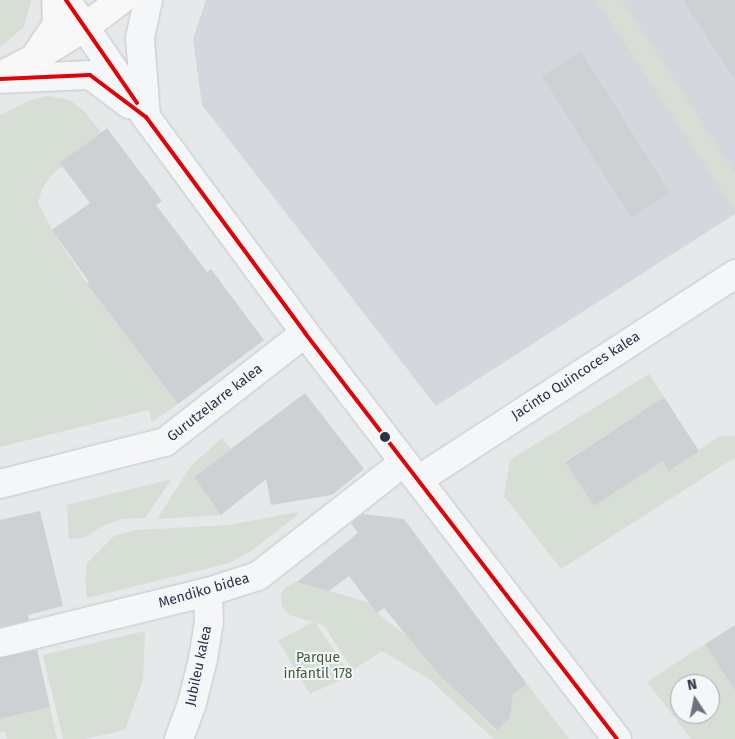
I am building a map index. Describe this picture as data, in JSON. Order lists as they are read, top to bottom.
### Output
{
  "streets": {
    "street": [
      "Jacinto Quincoces kalea",
      "Gurutzelarre kalea",
      "Mendiko bidea",
      "Jubileu kalea"
    ]
  },
  "crossings": [
    ["Jacinto Quincoces kalea", "Mendiko bidea"],
    ["Mendiko bidea", "Jubileu kalea"]
  ],
  "parks": ["Parque infantil 178"],
  "north": "top"
}
